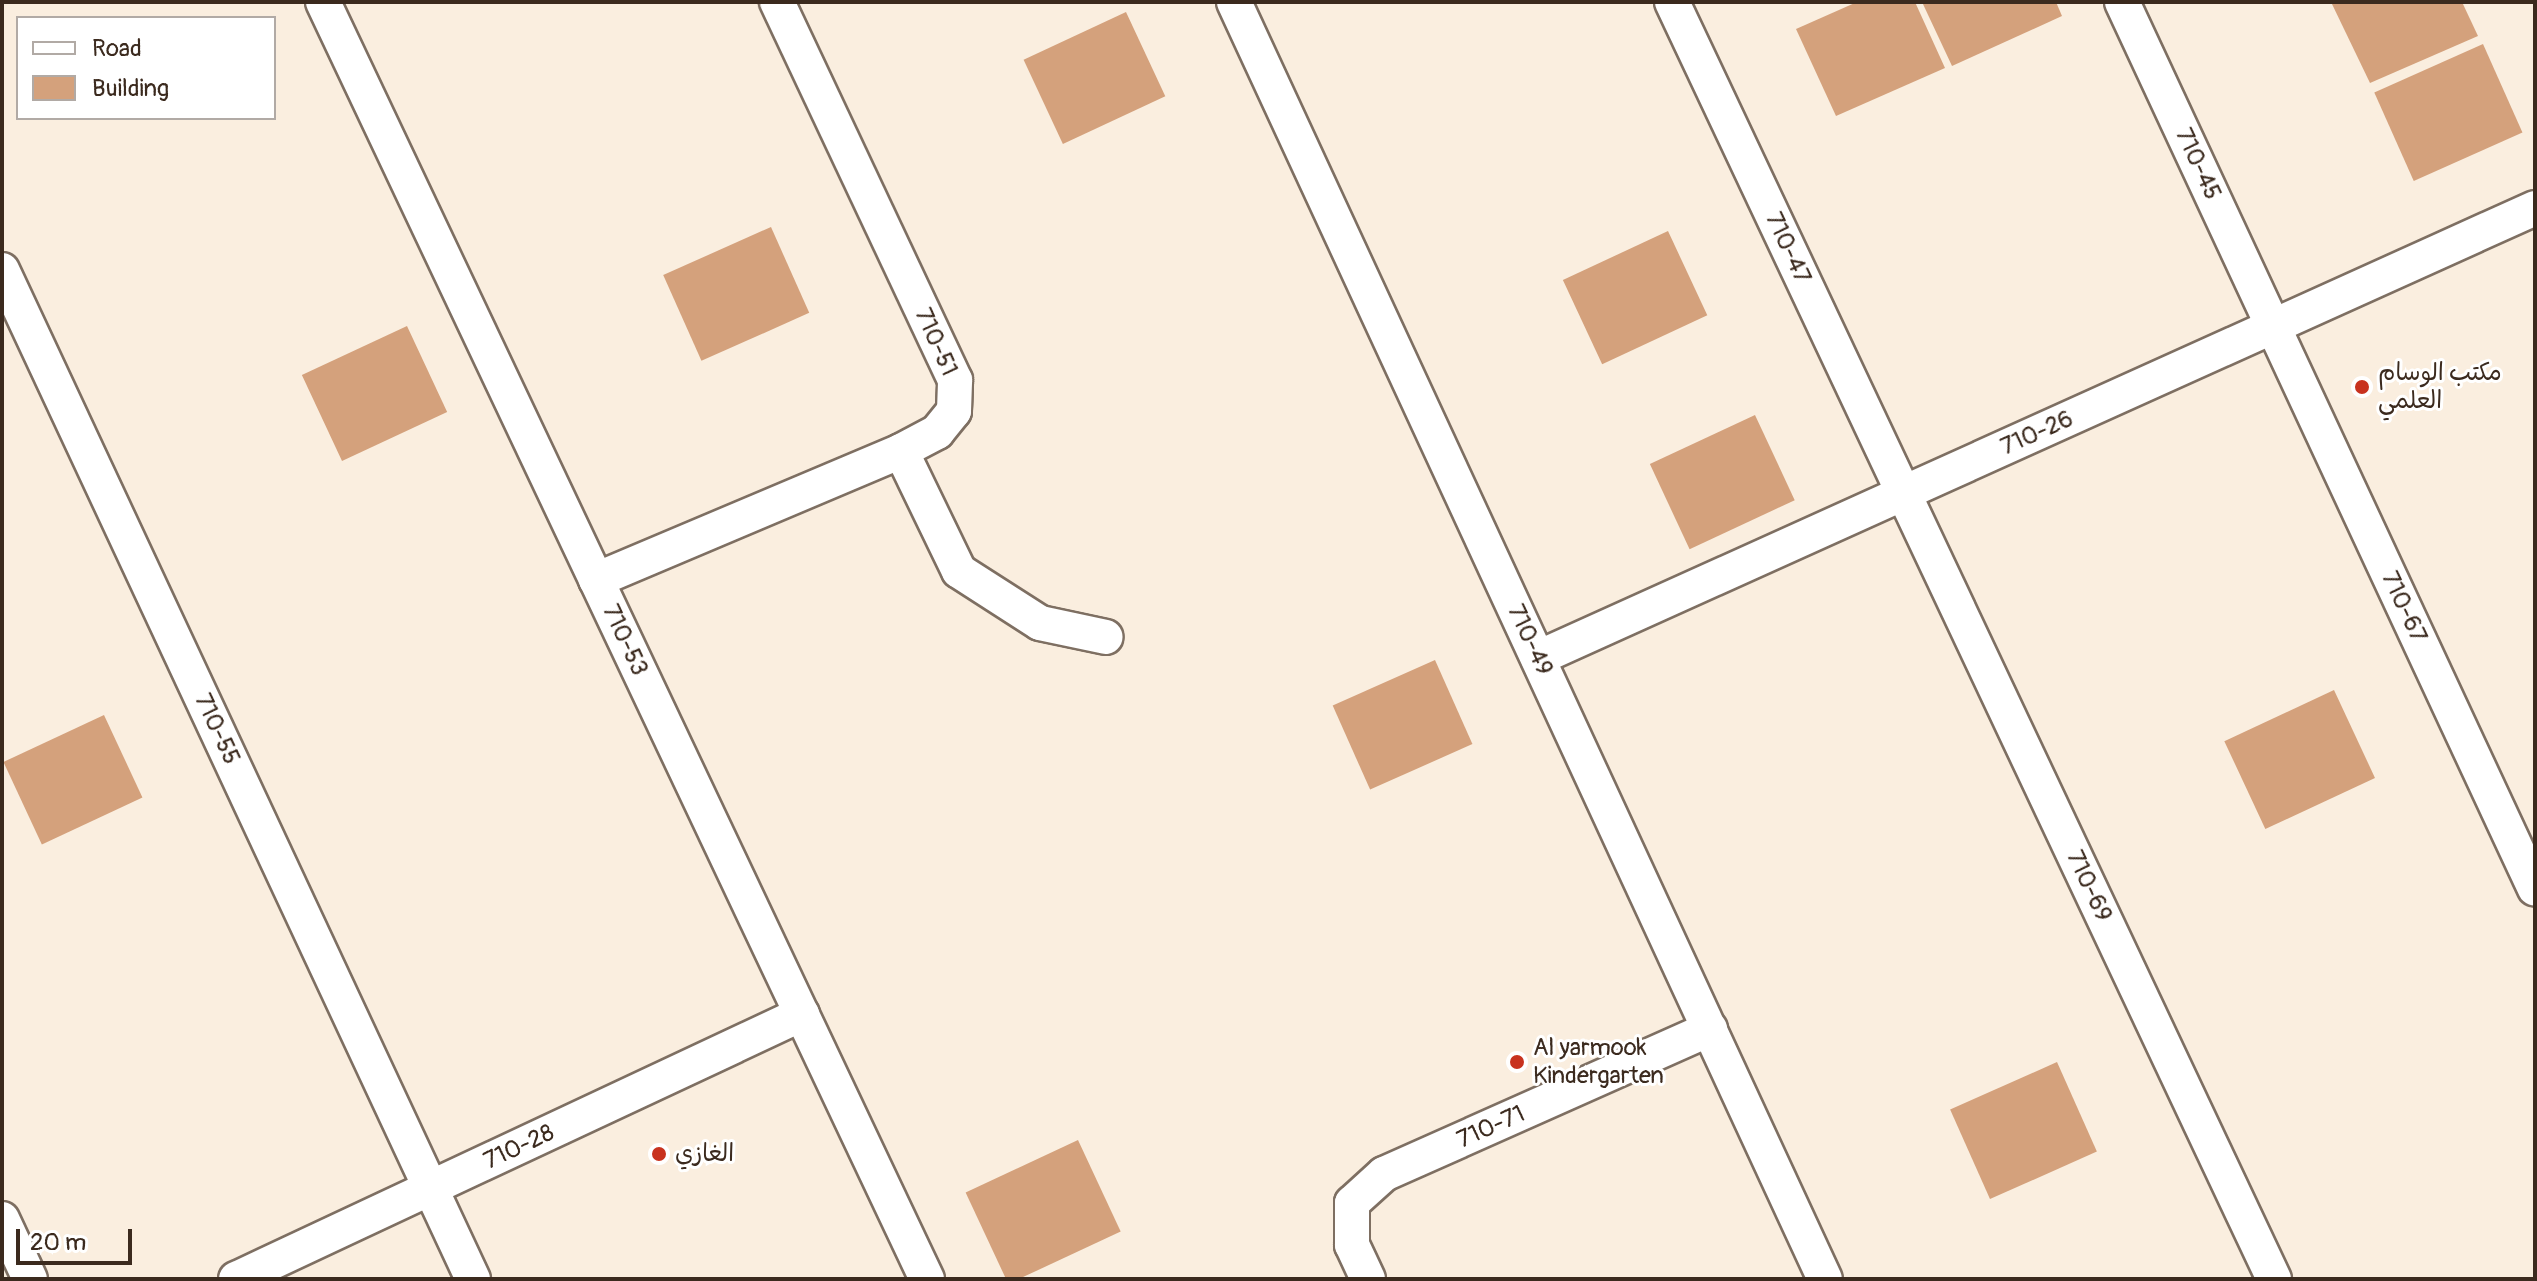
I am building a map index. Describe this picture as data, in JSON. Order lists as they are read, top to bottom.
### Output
{
  "streets": {
    "street": [
      "710-45",
      "710-47",
      "710-51",
      "710-26",
      "710-67",
      "710-53",
      "710-49",
      "710-55",
      "710-69",
      "710-71",
      "710-28"
    ]
  },
  "crossings": [
    ["710-45", "710-26"],
    ["710-45", "710-67"],
    ["710-47", "710-26"],
    ["710-47", "710-69"],
    ["710-51", "710-53"],
    ["710-26", "710-67"],
    ["710-26", "710-49"],
    ["710-26", "710-69"],
    ["710-53", "710-28"],
    ["710-49", "710-71"],
    ["710-55", "710-28"]
  ],
  "places": ["مكتب الوسام العلمي", "Al yarmook Kindergarten", "الغازي"],
  "legend": ["Road", "Building"],
  "scale_bar": "20 m"
}
